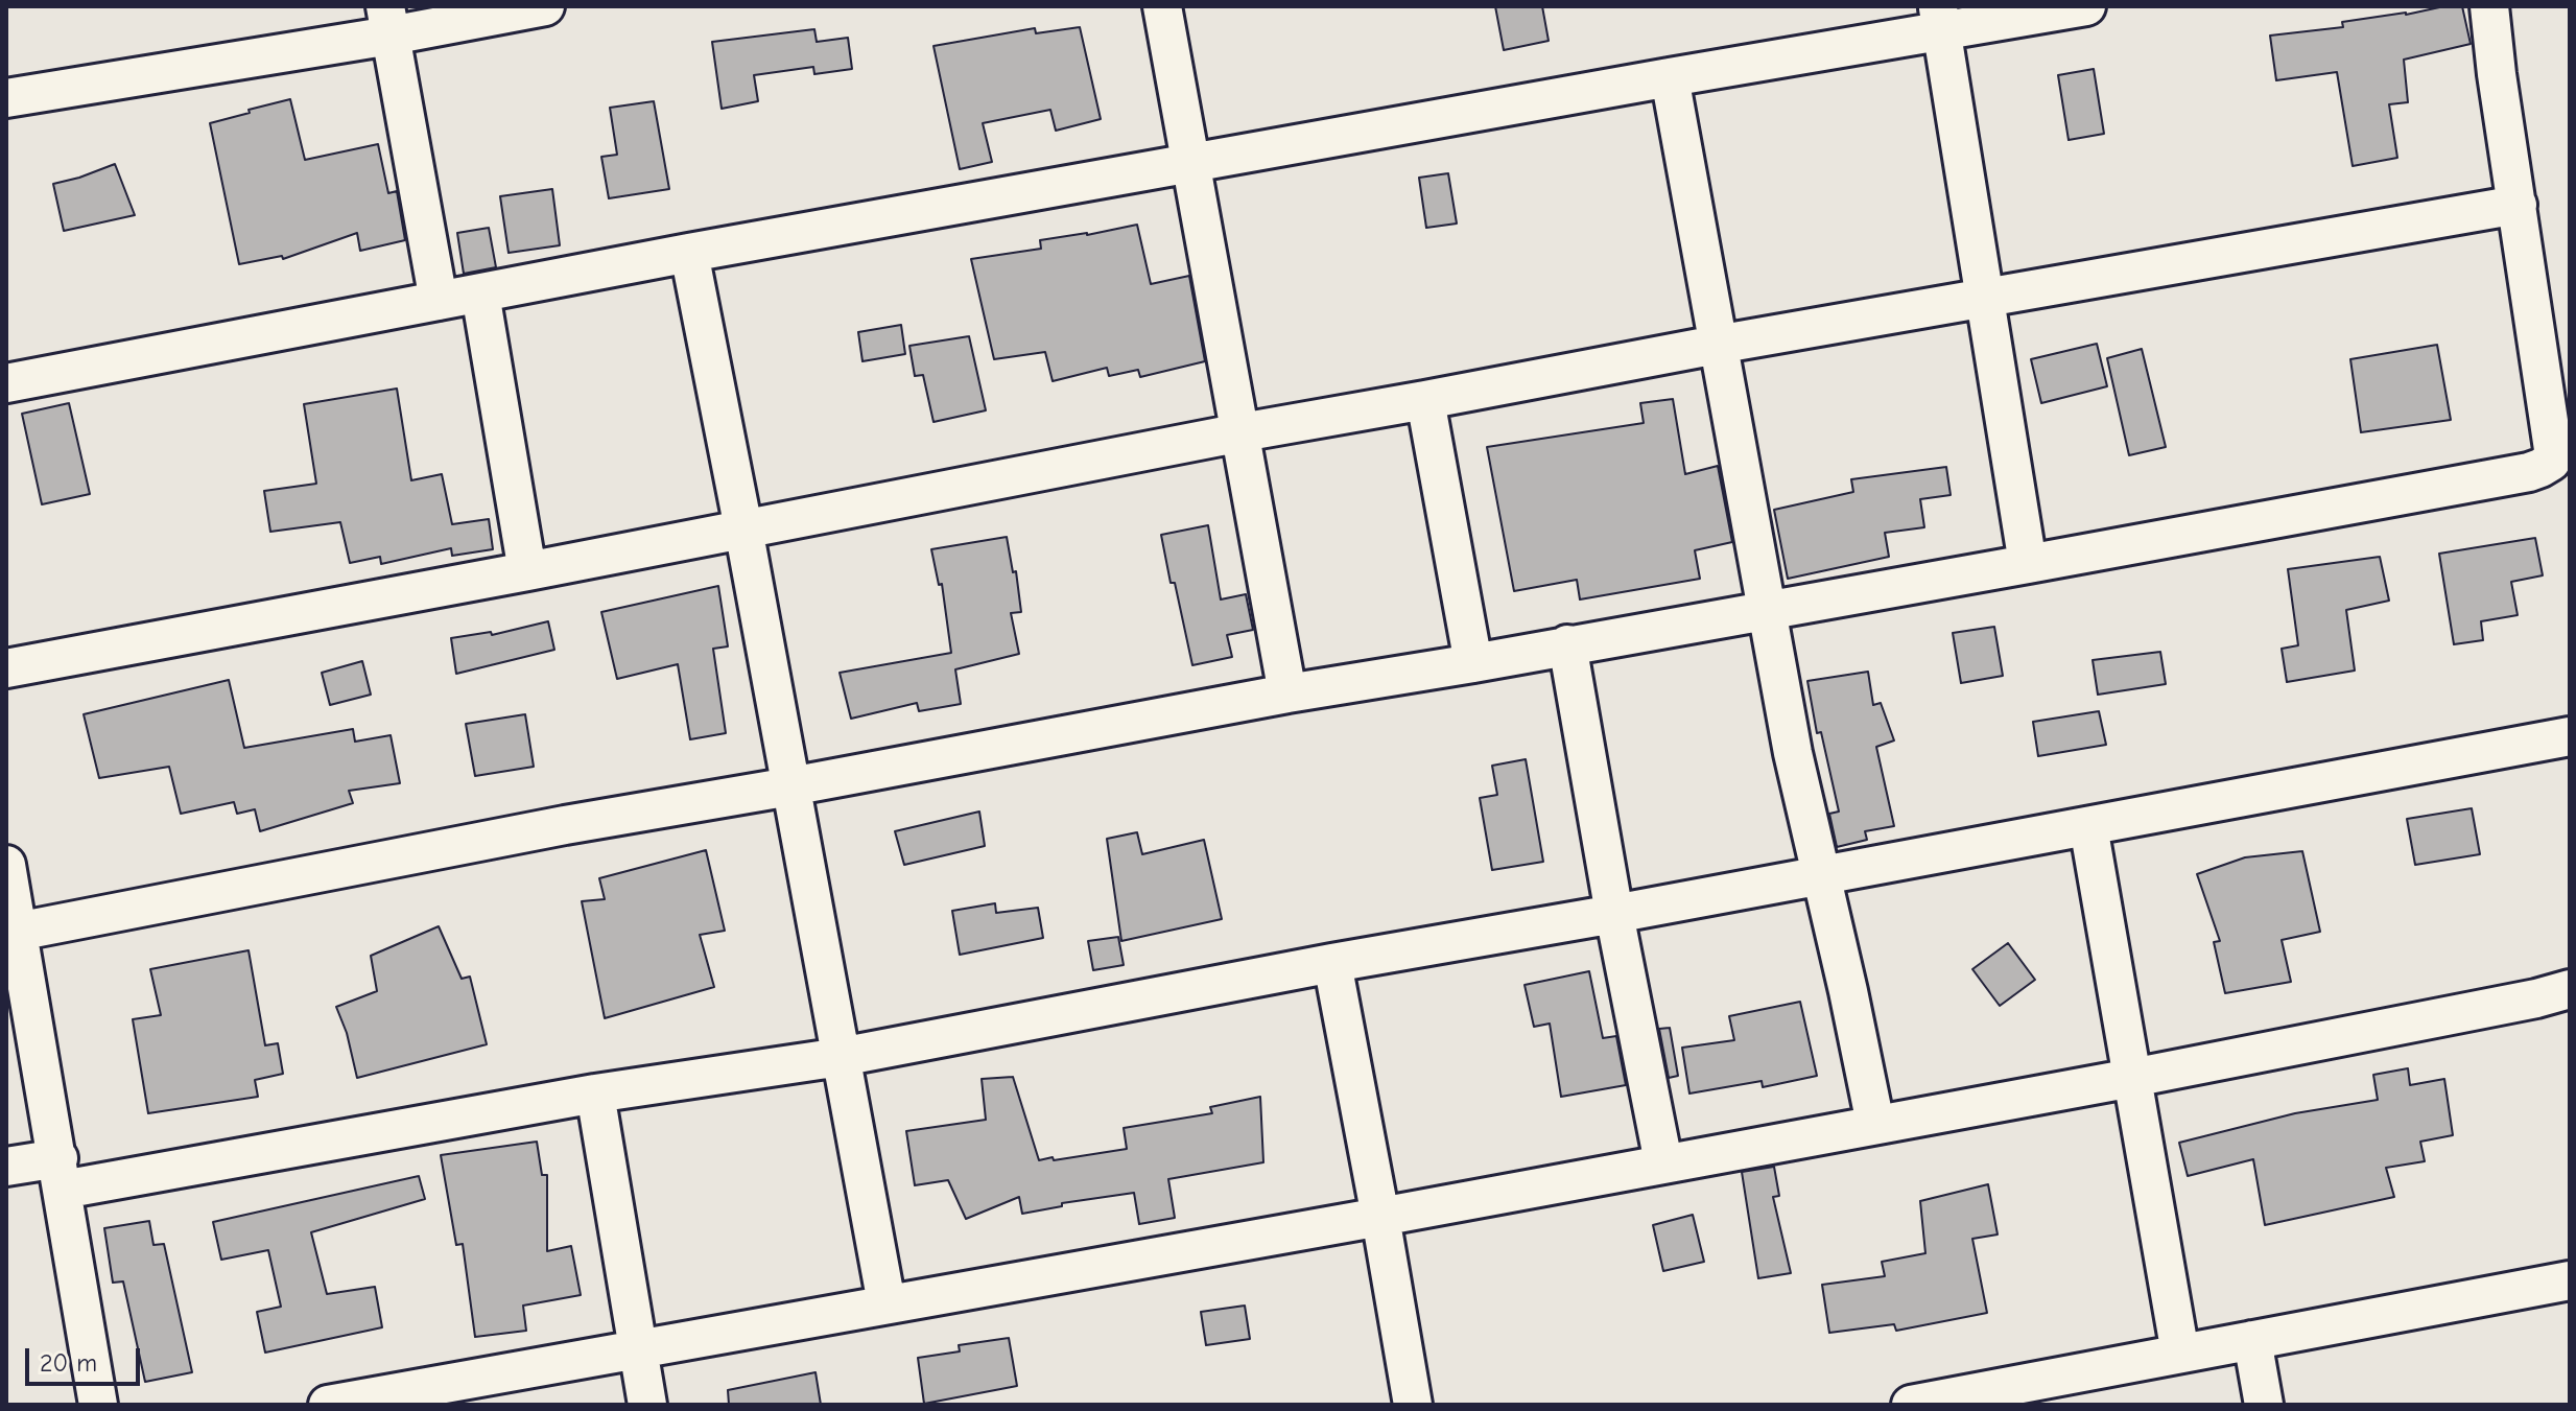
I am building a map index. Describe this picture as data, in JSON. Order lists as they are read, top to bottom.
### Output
{
  "scale_bar": "20 m"
}
